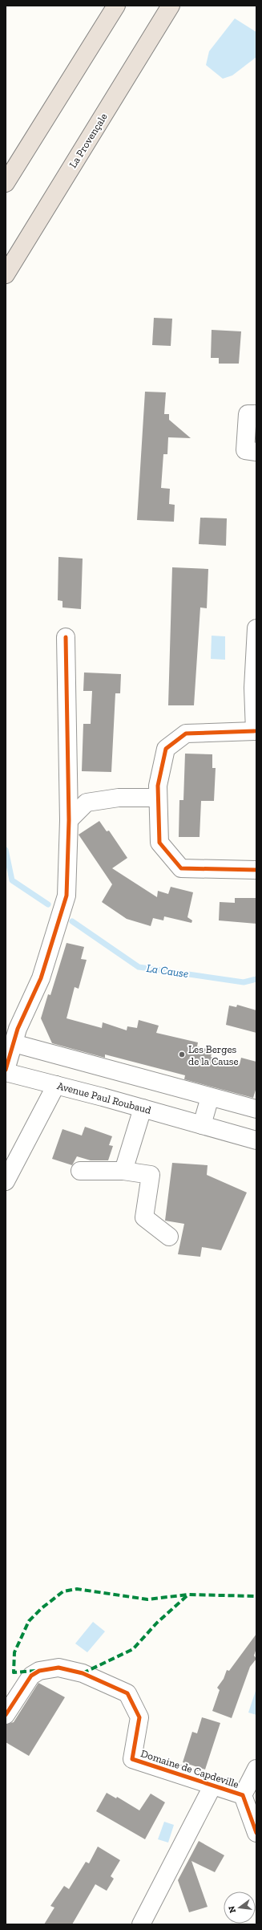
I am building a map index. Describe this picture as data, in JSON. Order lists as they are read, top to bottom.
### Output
{
  "streets": {
    "highway": ["La Provençale"],
    "street": ["Avenue Paul Roubaud", "Domaine de Capdeville"]
  },
  "water": ["La Cause"],
  "places": ["Les Berges de la Cause"],
  "north": "left"
}
